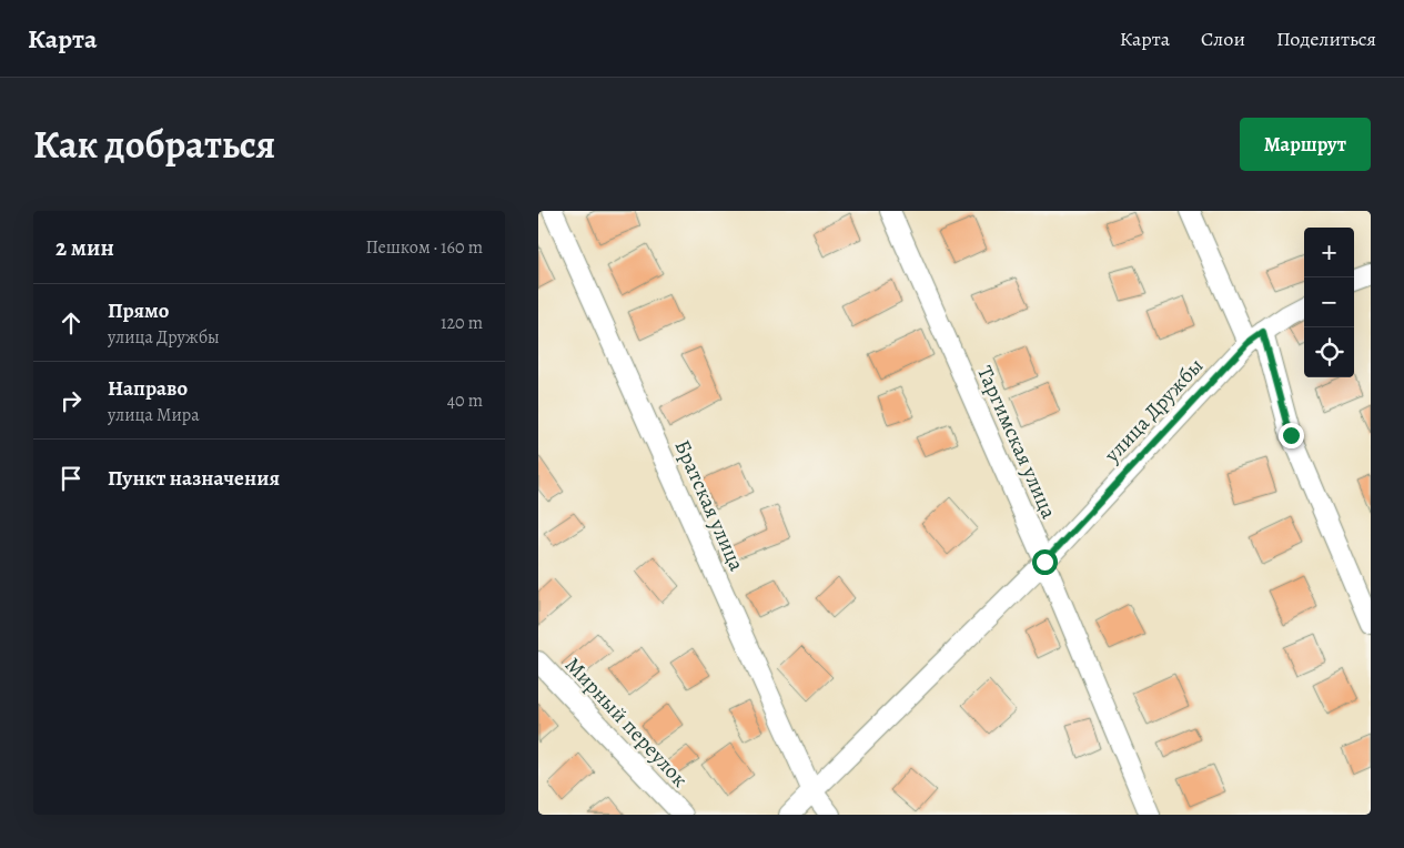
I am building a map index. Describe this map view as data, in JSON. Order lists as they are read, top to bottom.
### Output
{
  "streets": {
    "street": [
      "улица Дружбы",
      "Таргимская улица",
      "Братская улица",
      "Мирный переулок"
    ]
  },
  "crossings": [
    ["улица Дружбы", "Таргимская улица"],
    ["улица Дружбы", "Братская улица"]
  ],
  "page": {
    "header": "Карта",
    "nav": ["Карта", "Слои", "Поделиться"],
    "title": "Как добраться",
    "buttons": "Маршрут",
    "heading": ["2 мин", "Пешком · 160 m"],
    "map_buttons": ["+", "−"],
    "list": [
      ["Прямо", "улица Дружбы", "120 m"],
      ["Направо", "улица Мира", "40 m"],
      "Пункт назначения"
    ]
  }
}
